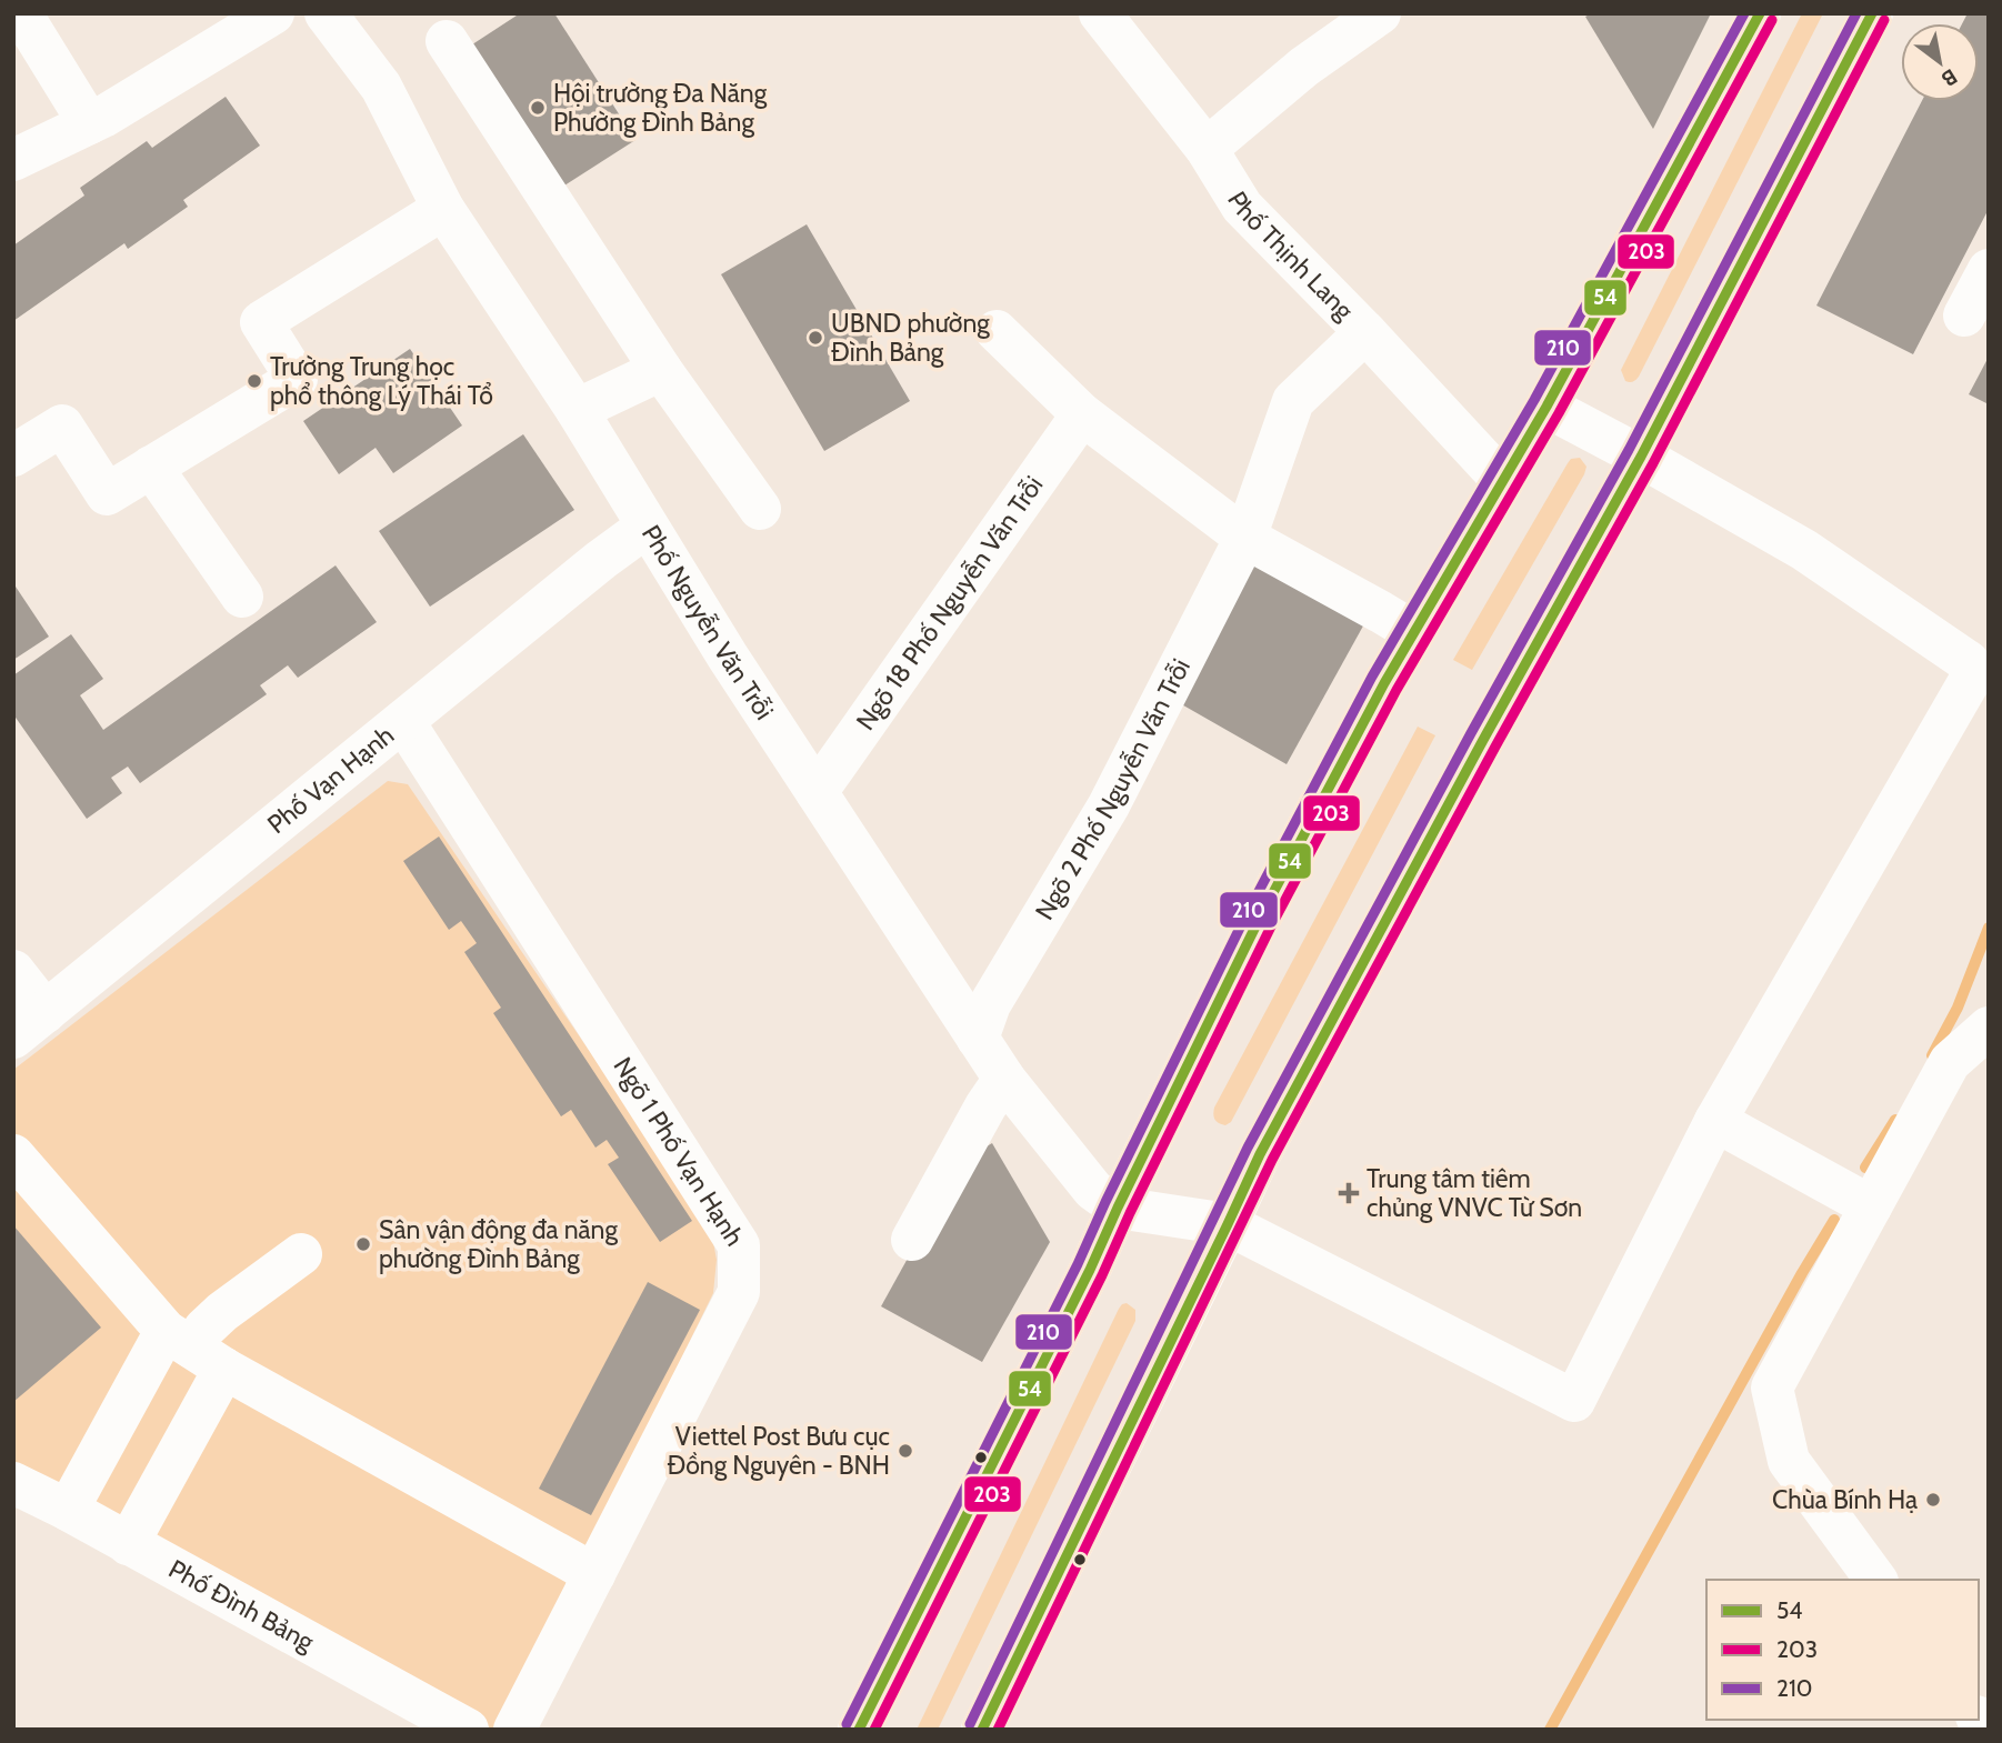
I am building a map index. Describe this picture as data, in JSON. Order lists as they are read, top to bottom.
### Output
{
  "streets": {
    "street": [
      "Phố Thịnh Lang",
      "Ngõ 18 Phố Nguyễn Văn Trỗi",
      "Phố Nguyễn Văn Trỗi",
      "Phố Vạn Hạnh",
      "Ngõ 2 Phố Nguyễn Văn Trỗi",
      "Ngõ 1 Phố Vạn Hạnh",
      "Phố Đình Bảng"
    ]
  },
  "crossings": [
    ["Phố Thịnh Lang", "Ngõ 2 Phố Nguyễn Văn Trỗi"],
    ["Ngõ 18 Phố Nguyễn Văn Trỗi", "Phố Nguyễn Văn Trỗi"],
    ["Phố Nguyễn Văn Trỗi", "Phố Vạn Hạnh"],
    ["Phố Nguyễn Văn Trỗi", "Ngõ 2 Phố Nguyễn Văn Trỗi"],
    ["Phố Vạn Hạnh", "Ngõ 1 Phố Vạn Hạnh"]
  ],
  "places": {
    "other": [
      "Hội trường Đa Năng Phường Đình Bảng",
      "UBND phường Đình Bảng",
      "Trường Trung học phổ thông Lý Thái Tổ",
      "Sân vận động đa năng phường Đình Bảng",
      "Viettel Post Bưu cục Đồng Nguyên - BNH",
      "Chùa Bính Hạ"
    ],
    "health": ["Trung tâm tiêm chủng VNVC Từ Sơn"]
  },
  "lines": ["transit line 54", "transit line 210", "transit line 203"],
  "legend": ["54", "203", "210"],
  "north": "bottom right"
}
